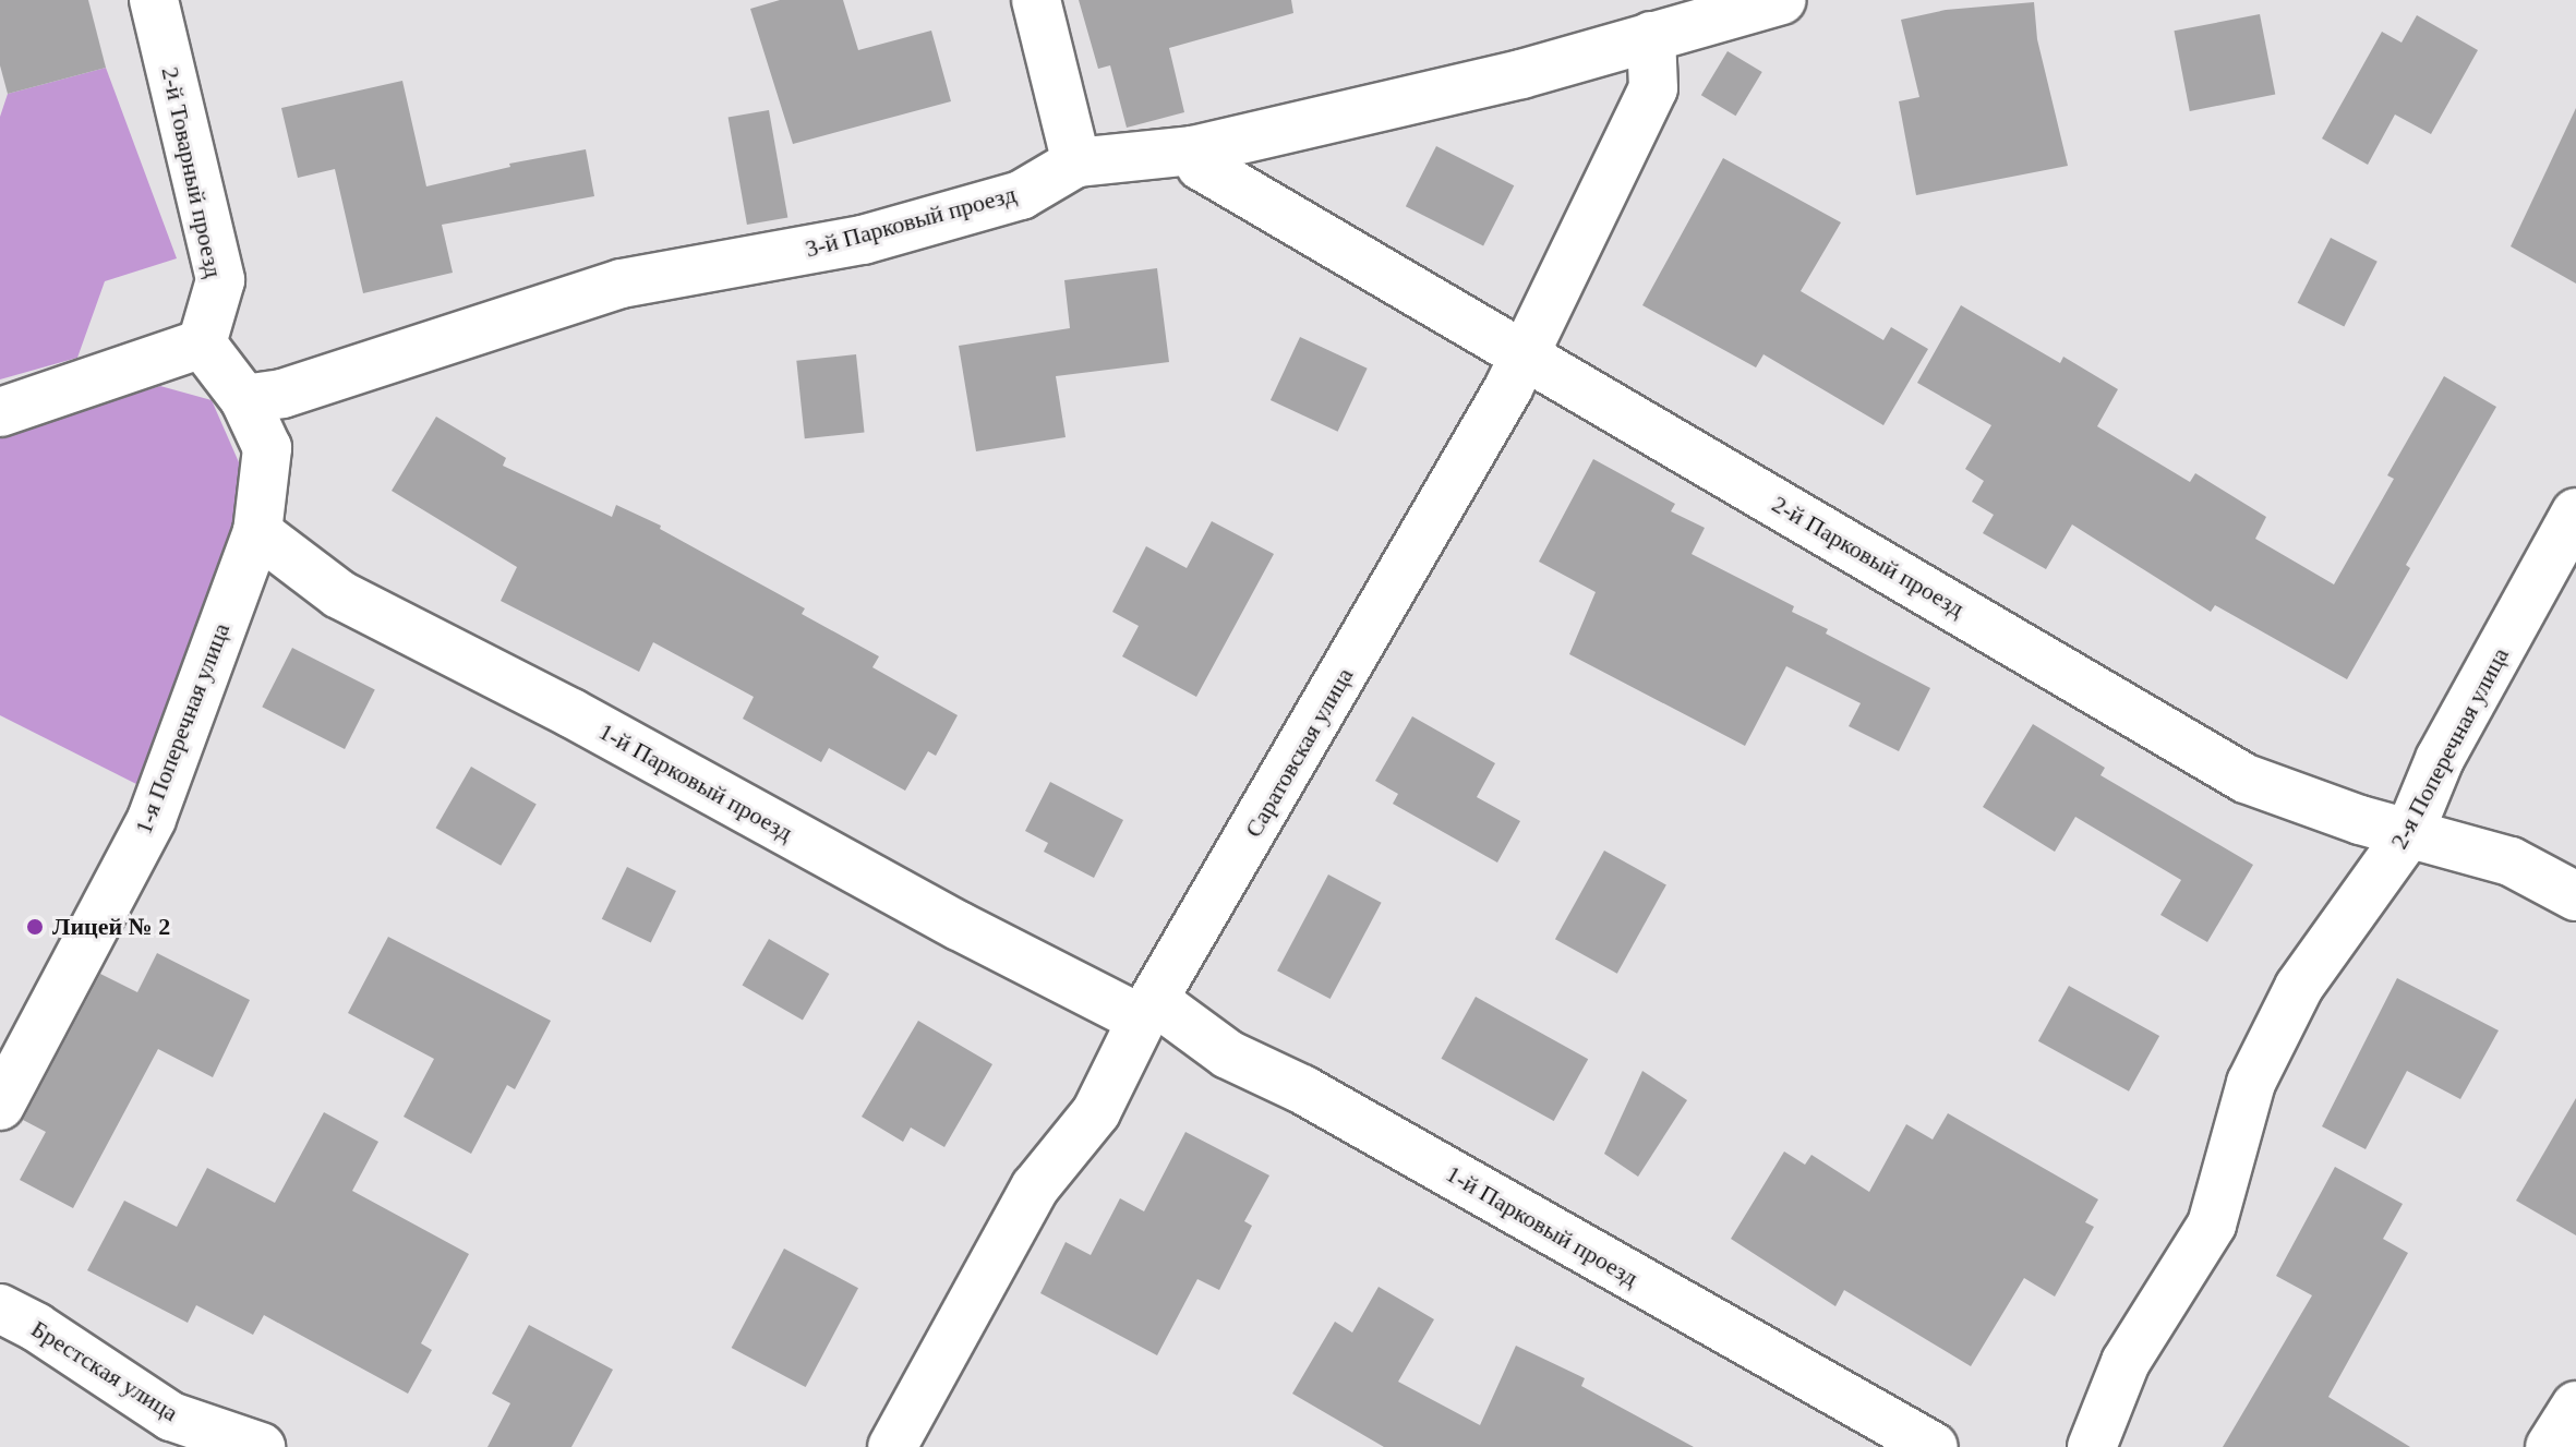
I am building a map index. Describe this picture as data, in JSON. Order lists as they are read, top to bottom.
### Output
{
  "streets": {
    "street": [
      "2-й Товарный проезд",
      "3-й Парковый проезд",
      "2-й Парковый проезд",
      "1-я Поперечная улица",
      "2-я Поперечная улица",
      "Саратовская улица",
      "1-й Парковый проезд",
      "Брестская улица"
    ]
  },
  "crossings": [
    ["2-й Товарный проезд", "1-я Поперечная улица"],
    ["3-й Парковый проезд", "2-й Парковый проезд"],
    ["3-й Парковый проезд", "1-я Поперечная улица"],
    ["3-й Парковый проезд", "Саратовская улица"],
    ["2-й Парковый проезд", "2-я Поперечная улица"],
    ["2-й Парковый проезд", "Саратовская улица"],
    ["1-я Поперечная улица", "1-й Парковый проезд"],
    ["Саратовская улица", "1-й Парковый проезд"]
  ],
  "places": ["Лицей № 2"]
}
